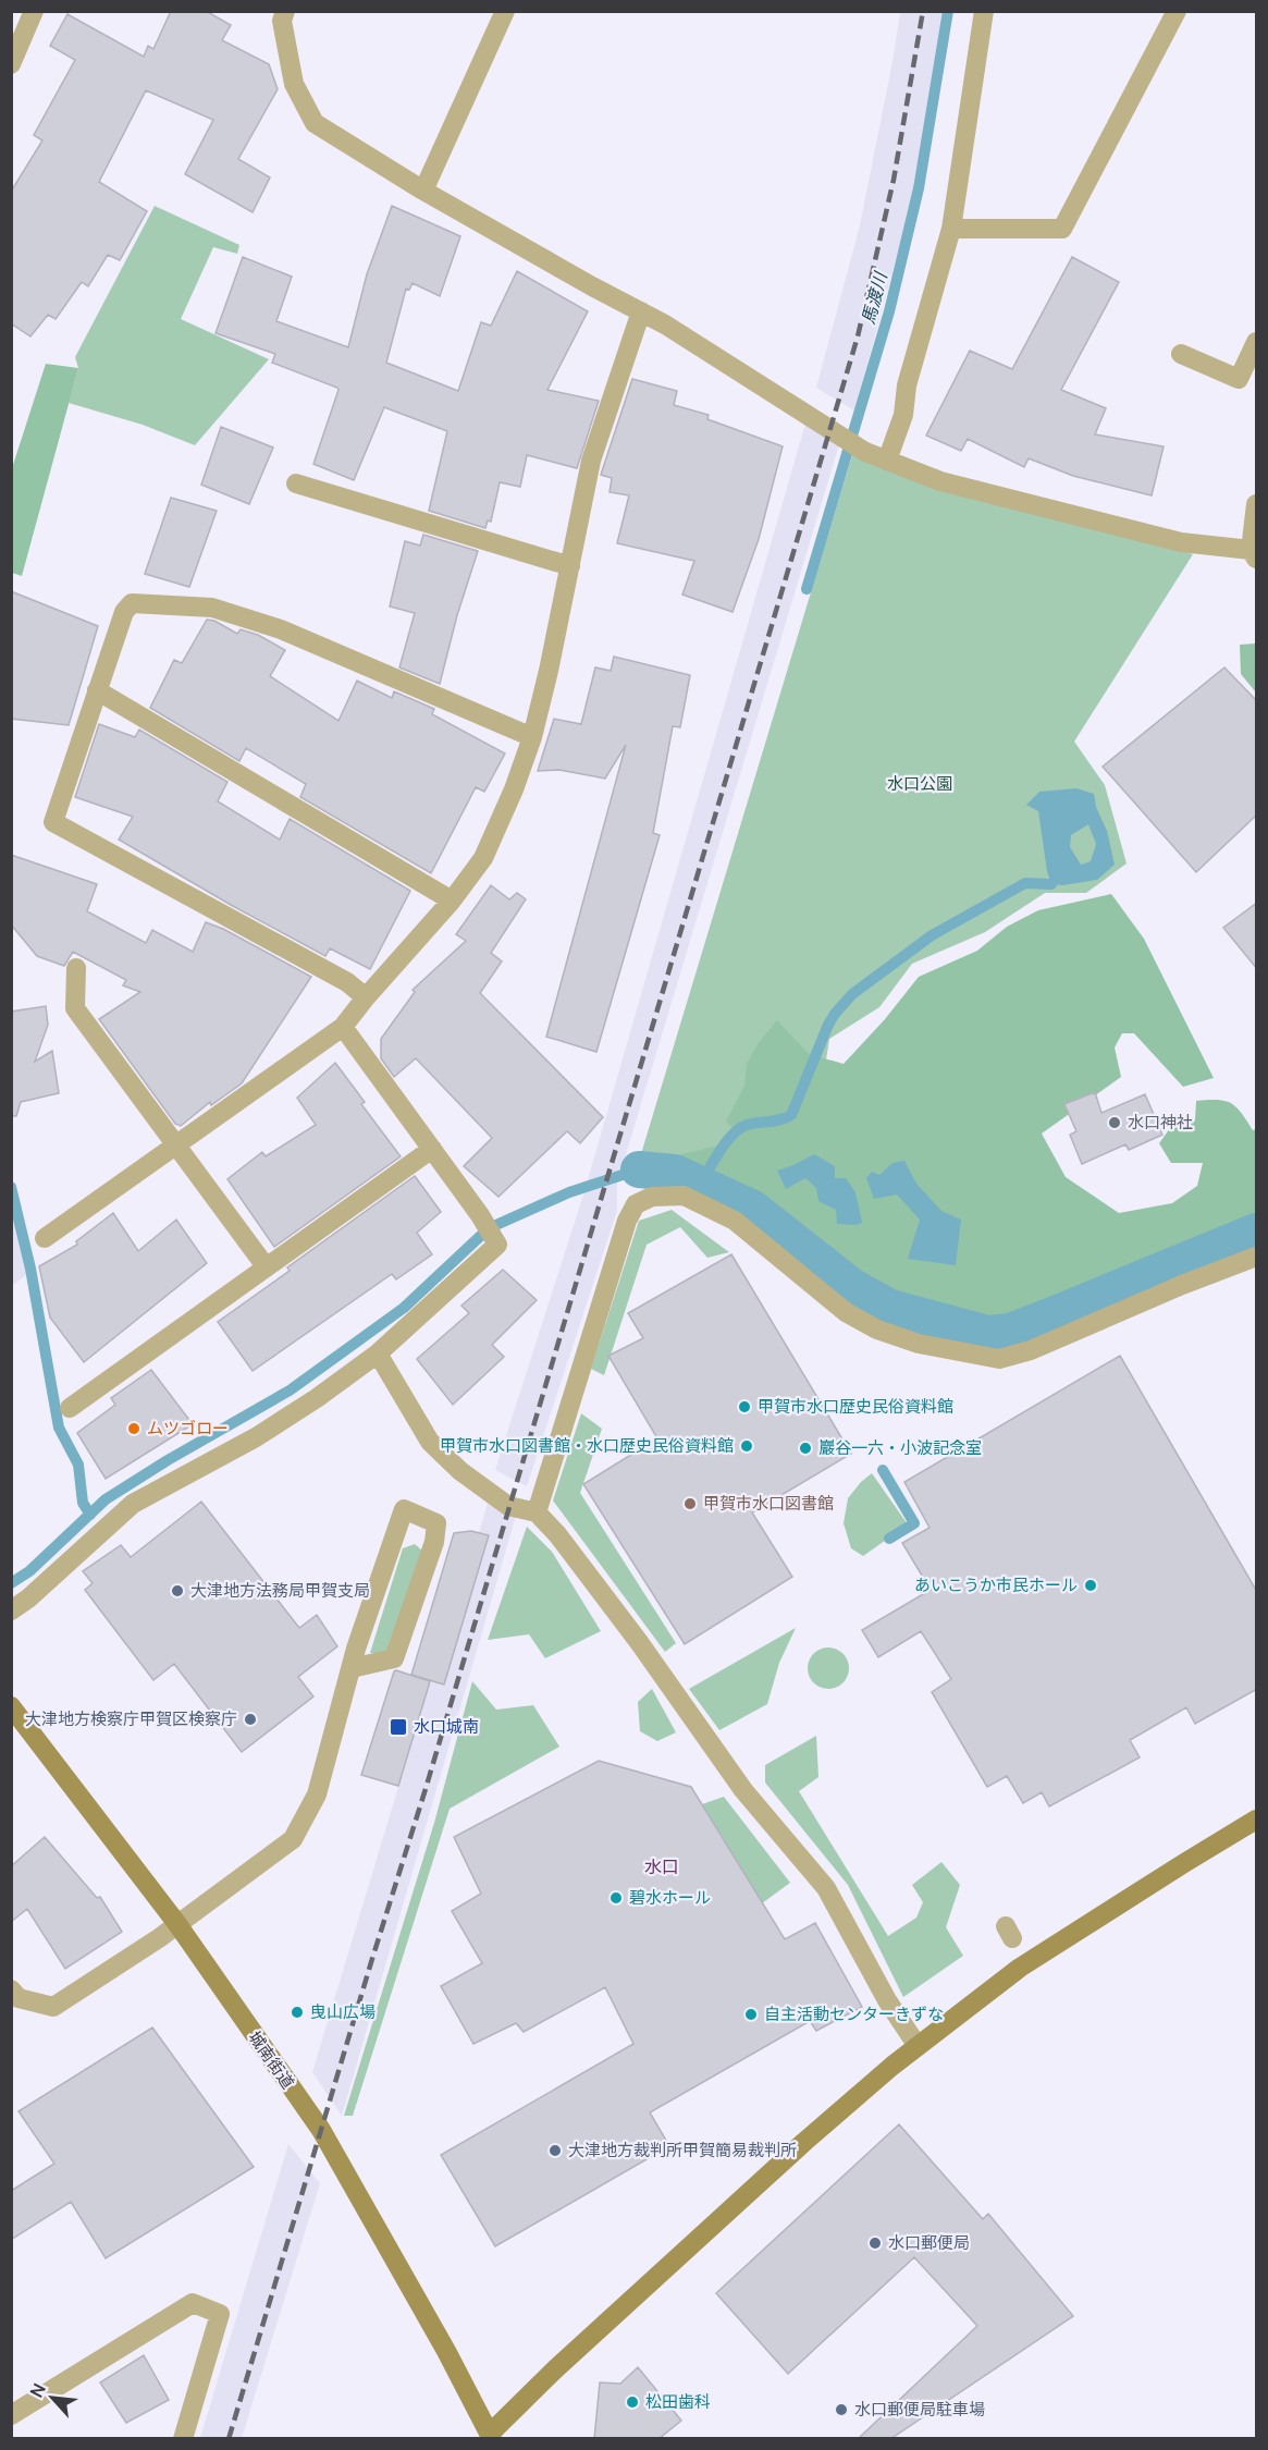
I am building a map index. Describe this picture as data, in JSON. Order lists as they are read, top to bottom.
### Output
{
  "streets": {
    "street": ["城南街道"]
  },
  "districts": ["水口"],
  "water": ["馬渡川"],
  "parks": ["水口公園"],
  "places": {
    "other": [
      "水口神社",
      "甲賀市水口歴史民俗資料館",
      "ムツゴロー",
      "甲賀市水口図書館・水口歴史民俗資料館",
      "巖谷一六・小波記念室",
      "甲賀市水口図書館",
      "あいこうか市民ホール",
      "大津地方法務局甲賀支局",
      "大津地方検察庁甲賀区検察庁",
      "碧水ホール",
      "曳山広場",
      "自主活動センターきずな",
      "大津地方裁判所甲賀簡易裁判所",
      "水口郵便局",
      "松田歯科",
      "水口郵便局駐車場"
    ],
    "transit": ["水口城南"]
  },
  "north": "top left"
}
